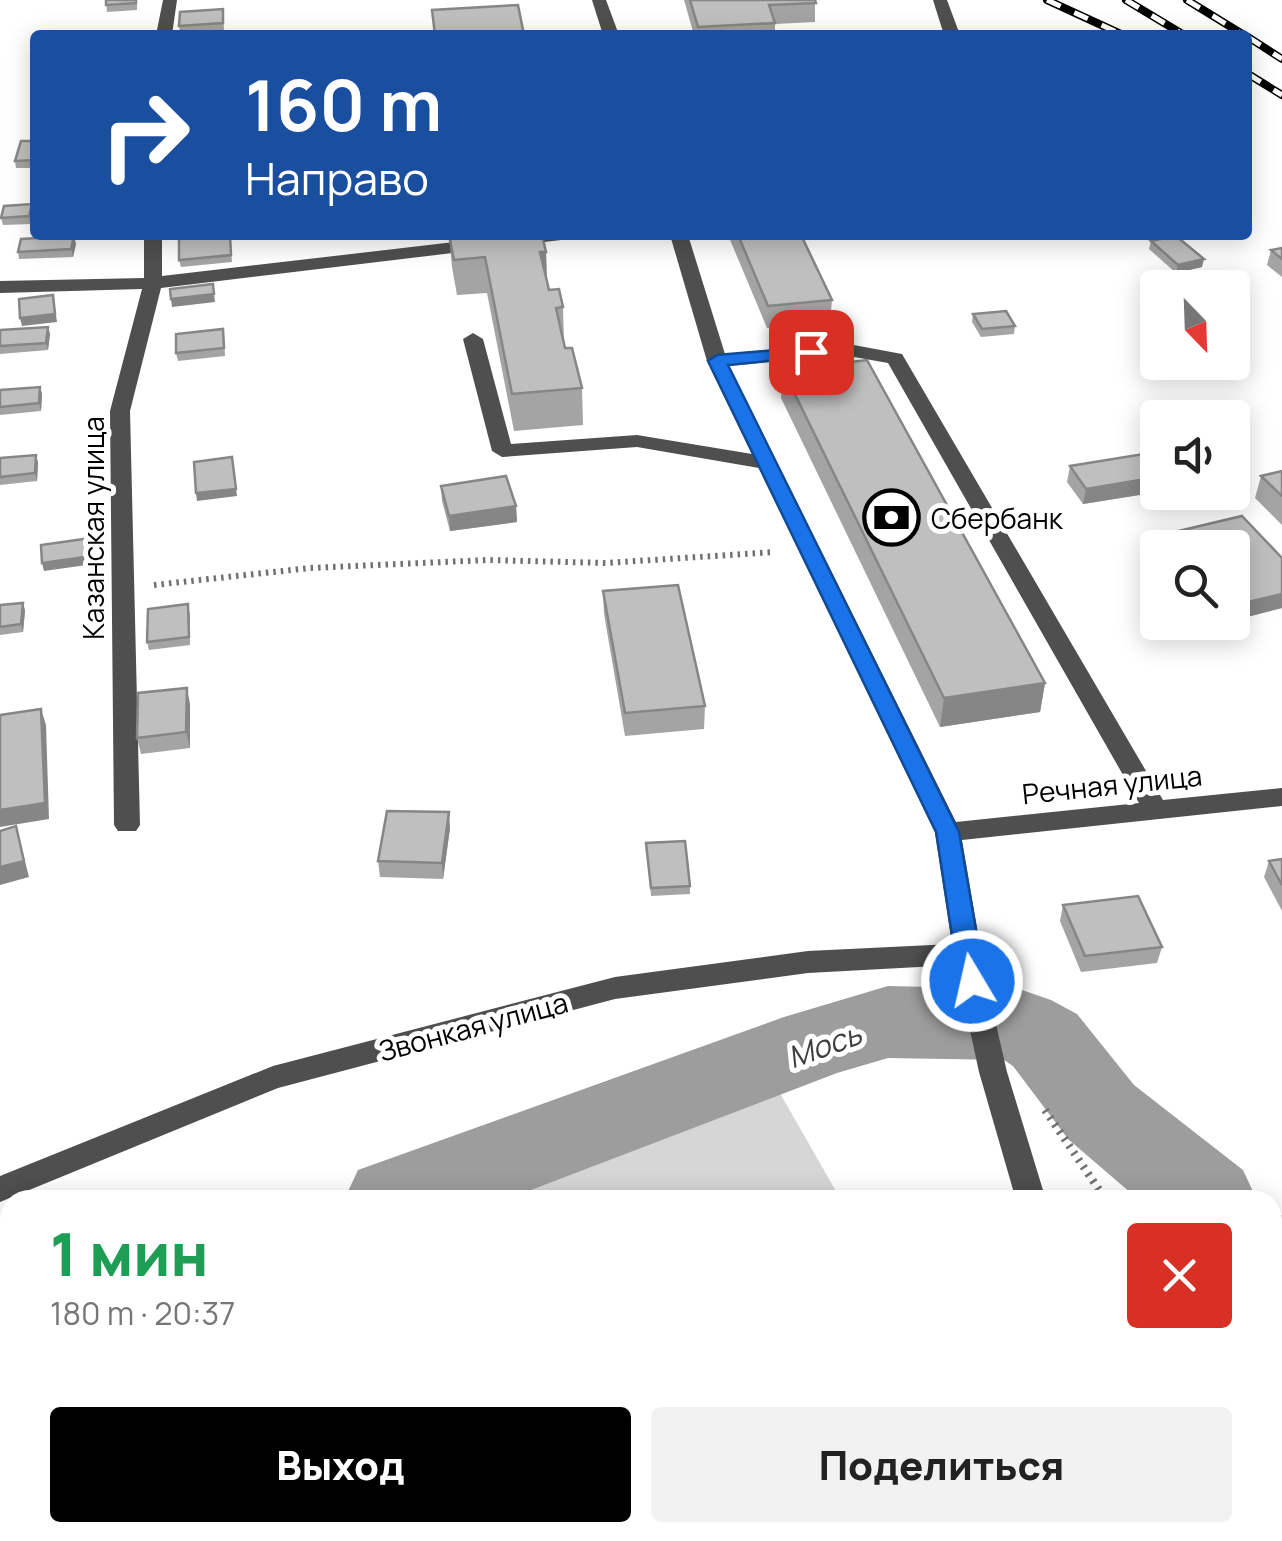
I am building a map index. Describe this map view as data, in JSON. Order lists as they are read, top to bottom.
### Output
{
  "streets": {
    "street": ["Казанская улица", "Речная улица", "Звонкая улица"]
  },
  "water": ["Мось"],
  "places": {
    "bank": ["Сбербанк"]
  },
  "north": "bottom right",
  "page": {
    "turn": ["160 m", "Направо"],
    "heading": ["1 мин", "180 m · 20:37"],
    "buttons": ["Выход", "Поделиться"]
  }
}
